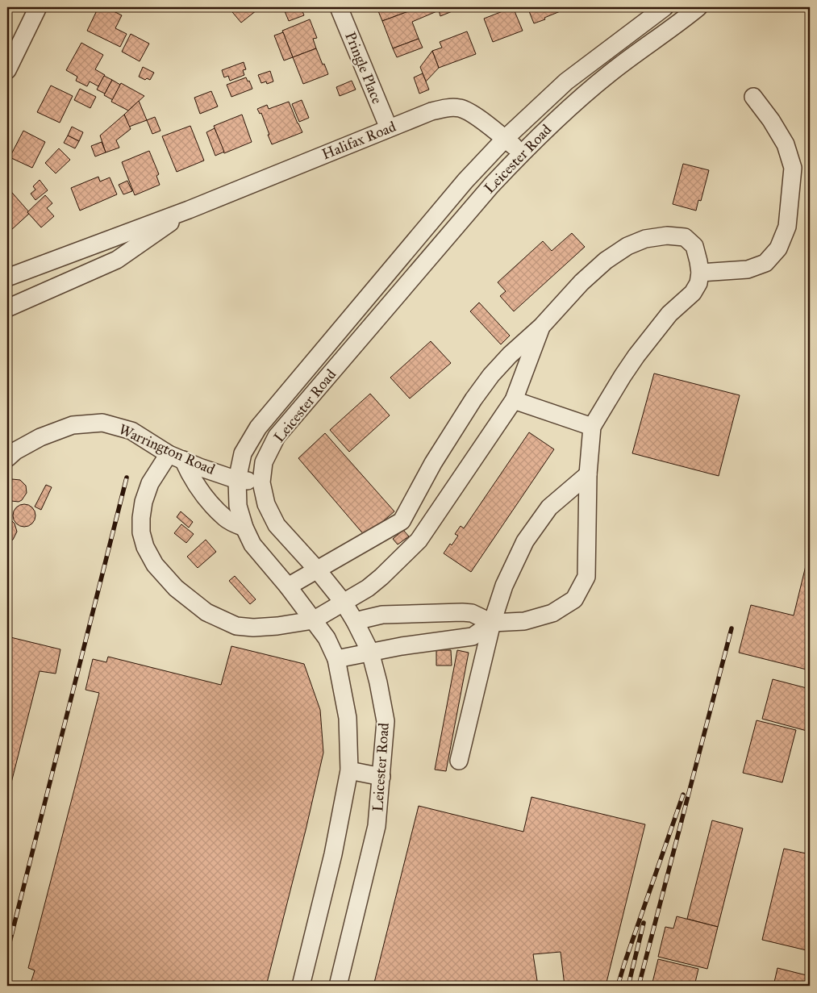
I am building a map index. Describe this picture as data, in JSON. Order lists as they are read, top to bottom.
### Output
{
  "streets": {
    "street": [
      "Pringle Place",
      "Halifax Road",
      "Leicester Road",
      "Warrington Road"
    ]
  },
  "crossings": [
    ["Pringle Place", "Halifax Road"],
    ["Halifax Road", "Leicester Road"],
    ["Leicester Road", "Warrington Road"]
  ]
}
